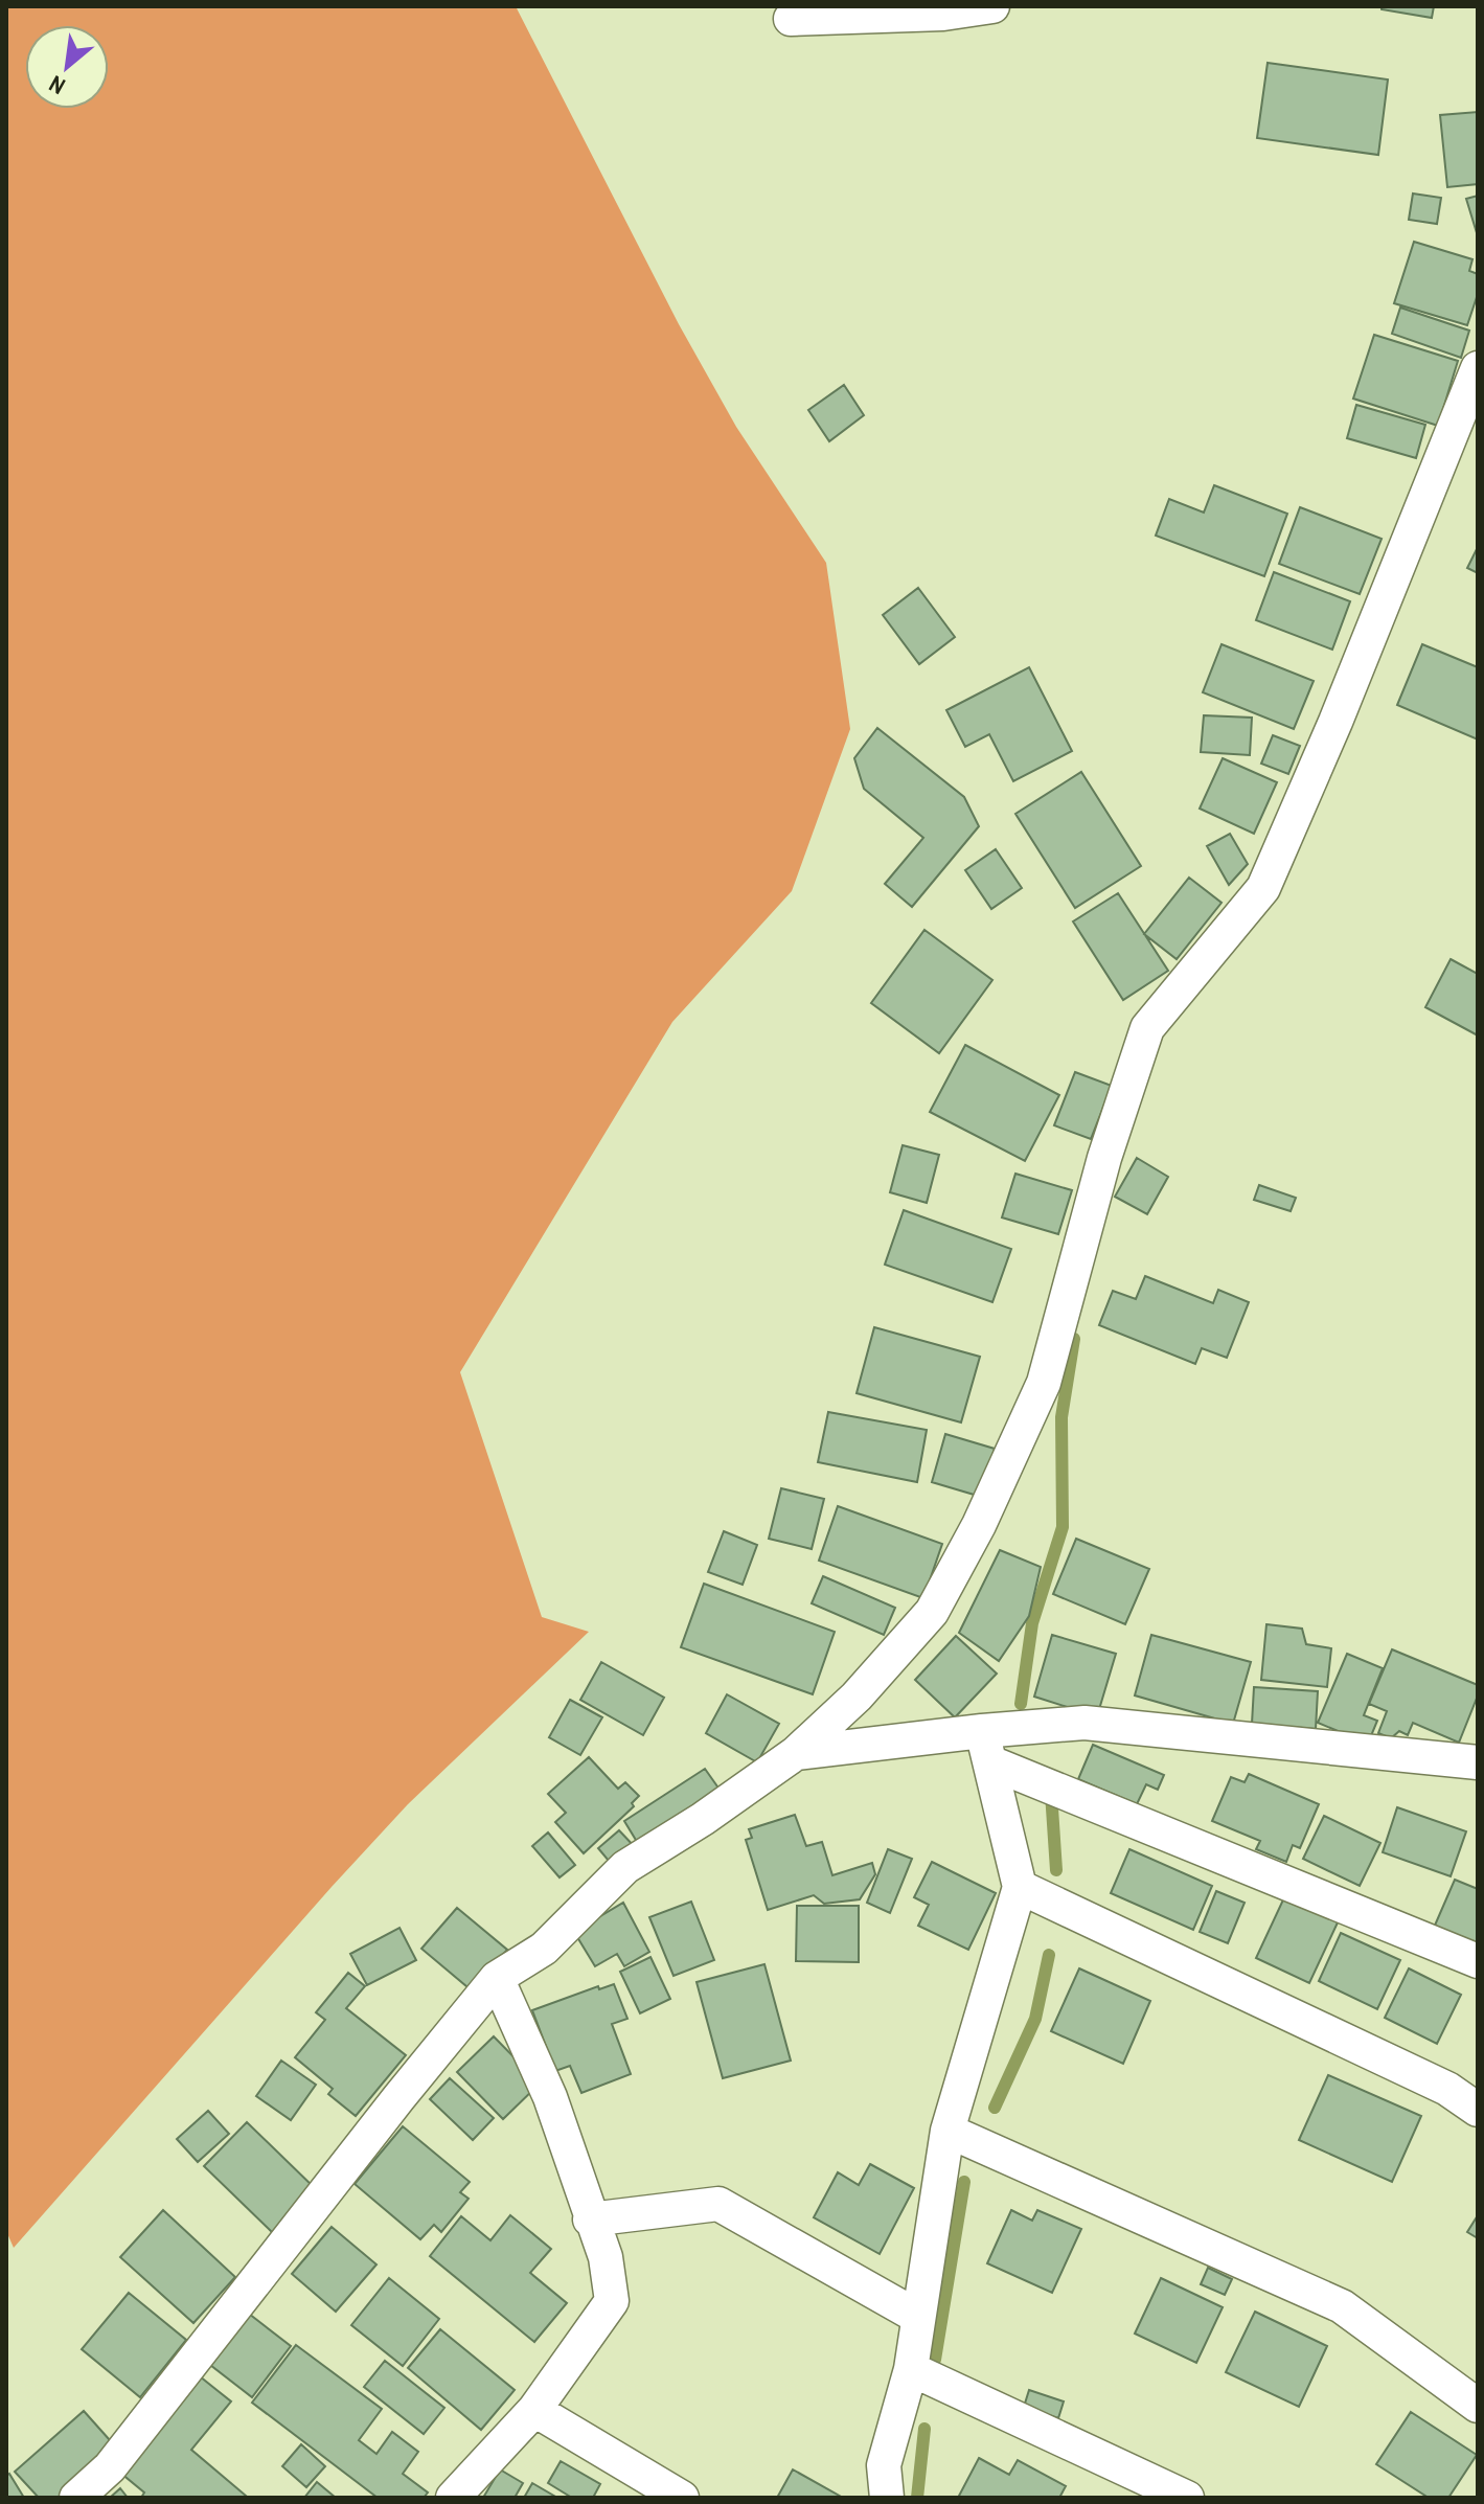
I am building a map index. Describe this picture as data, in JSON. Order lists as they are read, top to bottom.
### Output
{
  "north": "bottom left"
}
